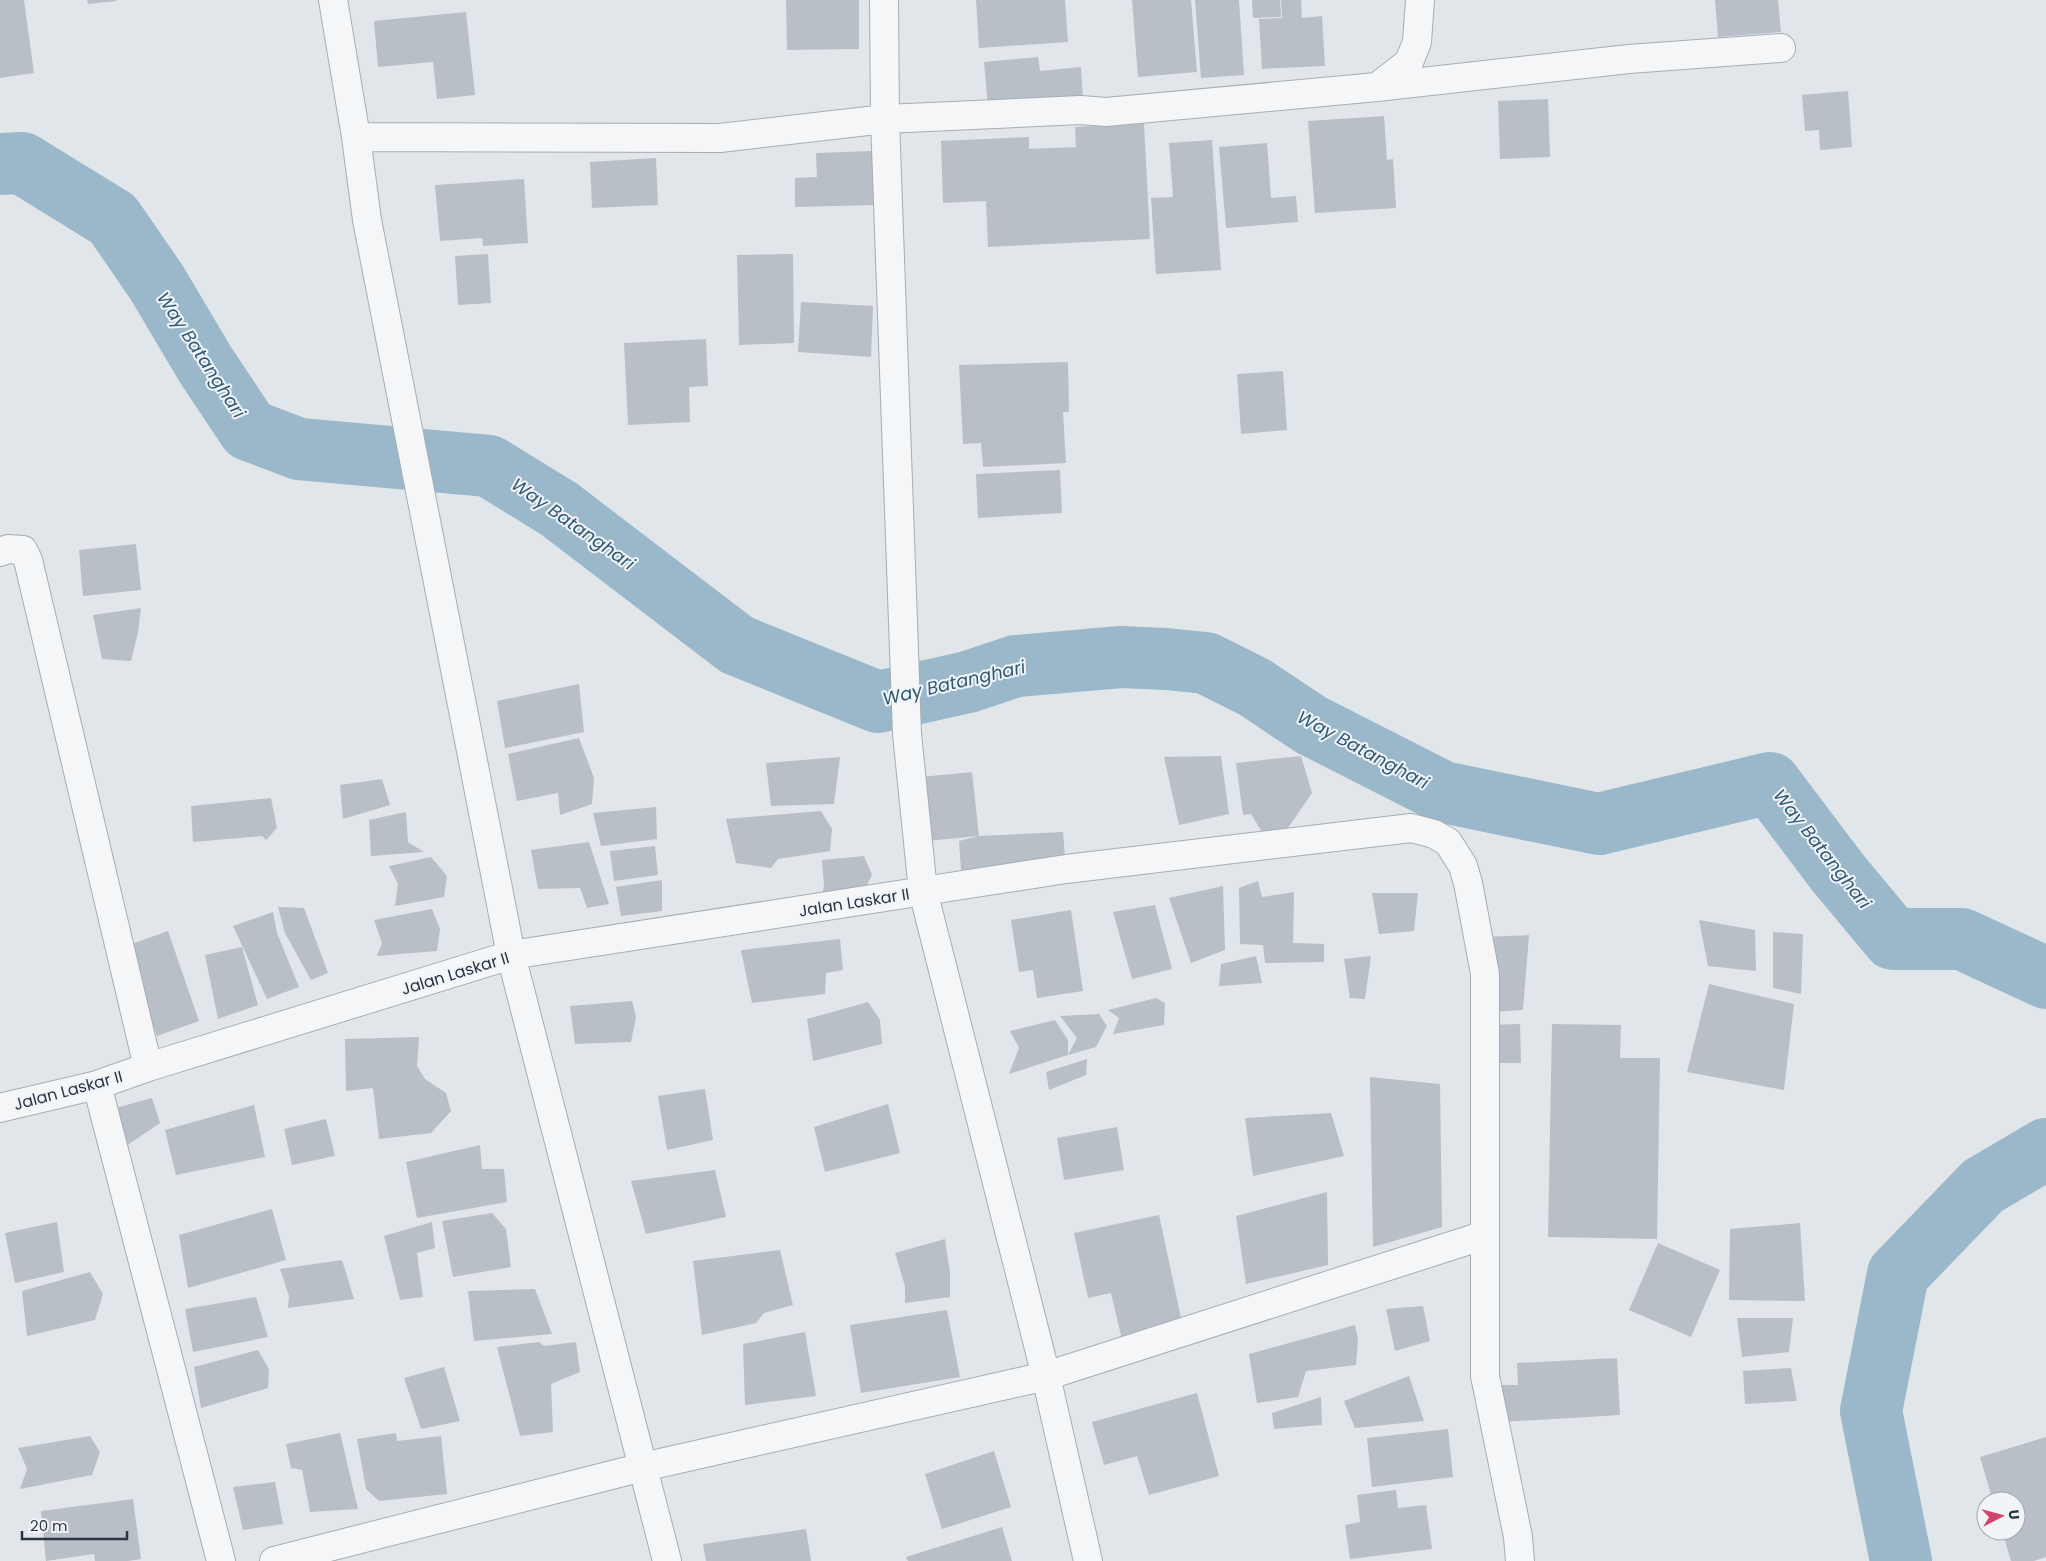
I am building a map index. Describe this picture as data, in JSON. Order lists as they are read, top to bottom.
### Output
{
  "streets": {
    "street": ["Jalan Laskar II"]
  },
  "water": ["Way Batanghari"],
  "scale_bar": "20 m",
  "north": "right"
}
